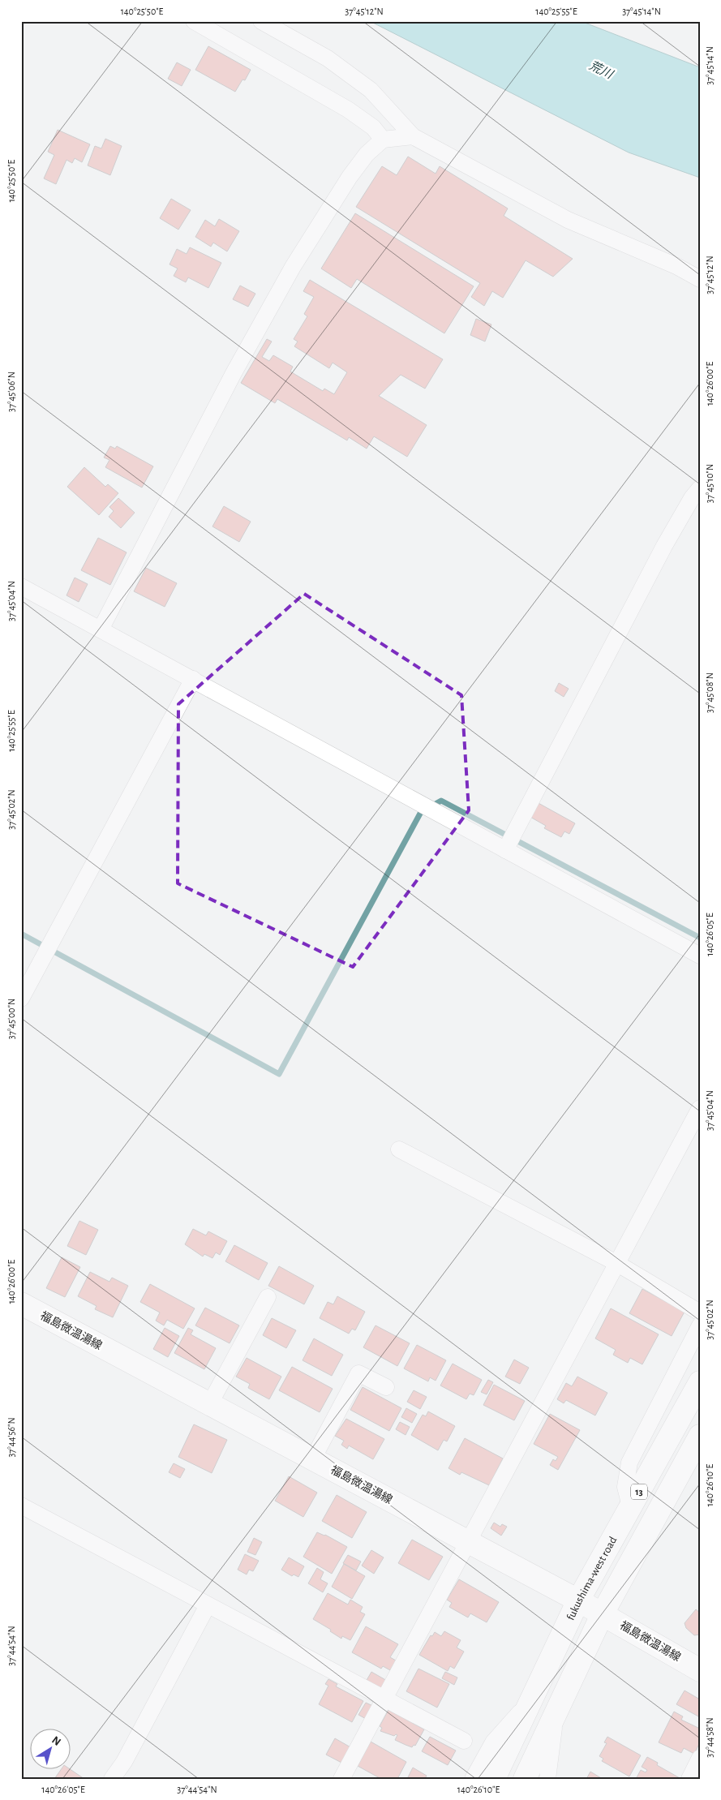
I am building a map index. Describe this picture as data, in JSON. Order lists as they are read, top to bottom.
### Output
{
  "streets": {
    "main road": ["福島微温湯線", "13", "fukushima-west road"]
  },
  "crossings": [
    ["福島微温湯線", "13"],
    ["福島微温湯線", "fukushima-west road"]
  ],
  "water": ["荒川"],
  "north": "top right",
  "coordinates": [
    "140°25'50\"E",
    "37°45'12\"N",
    "140°25'55\"E",
    "37°45'14\"N",
    "140°26'00\"E",
    "37°45'06\"N",
    "37°45'10\"N",
    "37°45'04\"N",
    "37°45'08\"N",
    "37°45'02\"N",
    "140°26'05\"E",
    "37°45'00\"N",
    "37°44'56\"N",
    "140°26'10\"E",
    "37°44'54\"N",
    "37°44'58\"N"
  ]
}
